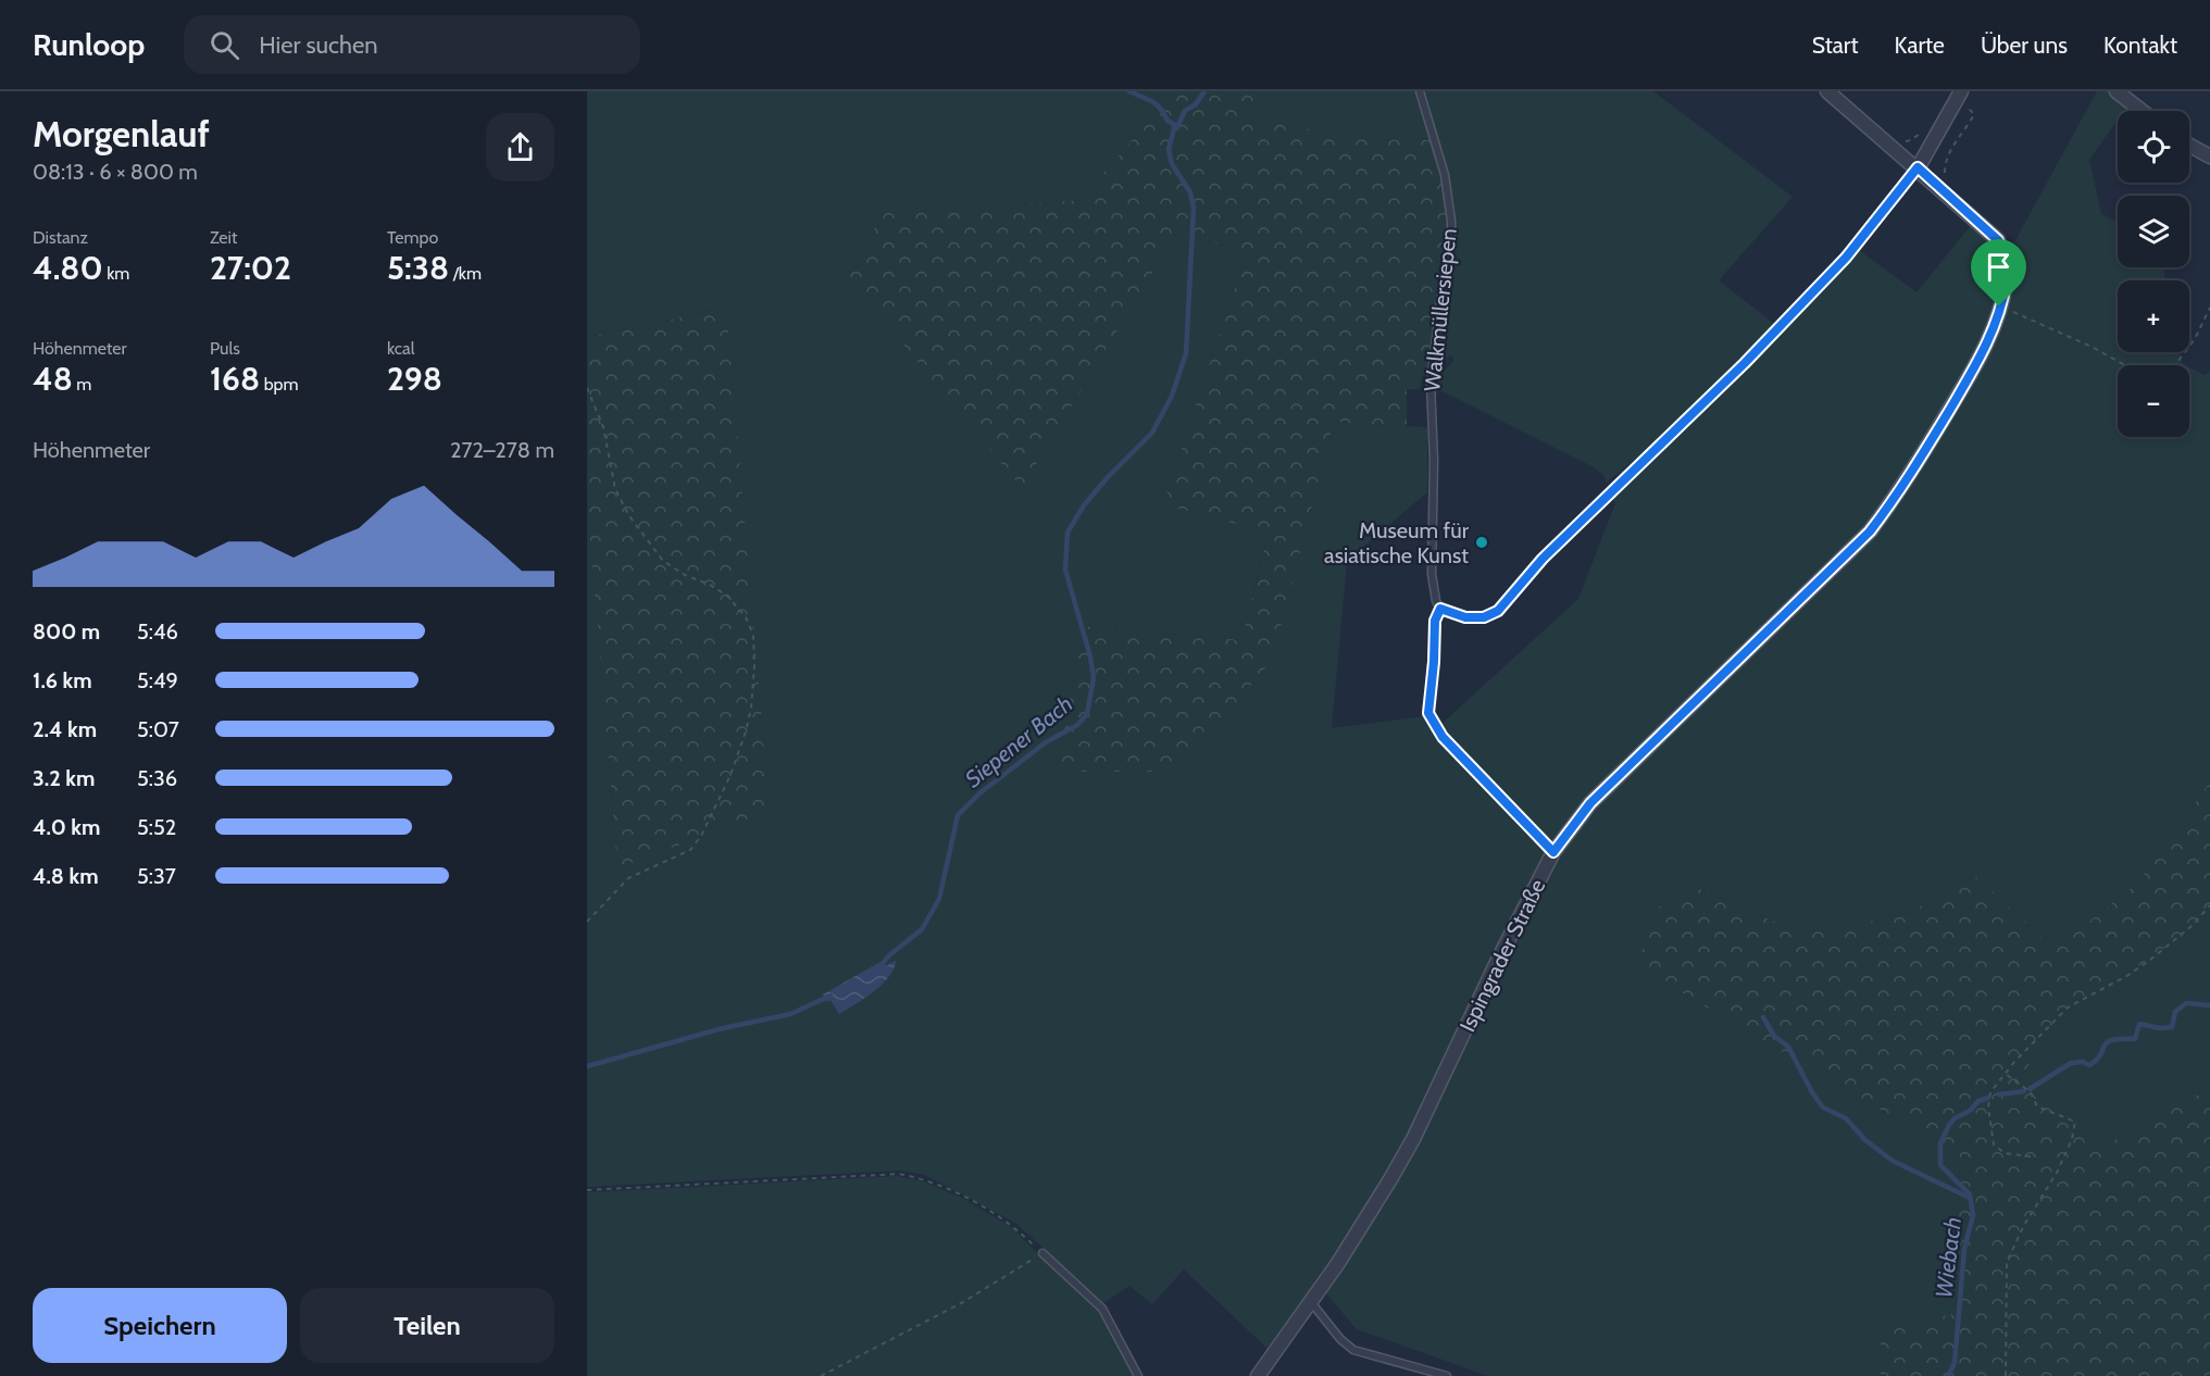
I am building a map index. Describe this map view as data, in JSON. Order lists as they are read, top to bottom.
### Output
{
  "streets": {
    "street": ["Ispingrader Straße"],
    "lane": ["Walkmüllersiepen"]
  },
  "water": ["Siepener Bach", "Wiebach"],
  "places": ["Museum für asiatische Kunst"],
  "page": {
    "header": "Runloop",
    "search": "Hier suchen",
    "nav": [
      "Start",
      "Karte",
      "Über uns",
      "Kontakt"
    ],
    "heading": ["Morgenlauf", "08:13 · 6 × 800 m"],
    "map_buttons": ["+", "−"],
    "stats": [
      ["Distanz", "4.80 km"],
      ["Zeit", "27:02"],
      ["Tempo", "5:38 /km"],
      ["Höhenmeter", "48 m"],
      ["Puls", "168 bpm"],
      ["kcal", "298"]
    ],
    "chart": ["Höhenmeter", "272–278 m"],
    "list": [
      {
        "name": "800 m",
        "note": "5:46"
      },
      {
        "name": "1.6 km",
        "note": "5:49"
      },
      {
        "name": "2.4 km",
        "note": "5:07"
      },
      {
        "name": "3.2 km",
        "note": "5:36"
      },
      {
        "name": "4.0 km",
        "note": "5:52"
      },
      {
        "name": "4.8 km",
        "note": "5:37"
      }
    ],
    "buttons": ["Speichern", "Teilen"]
  }
}
